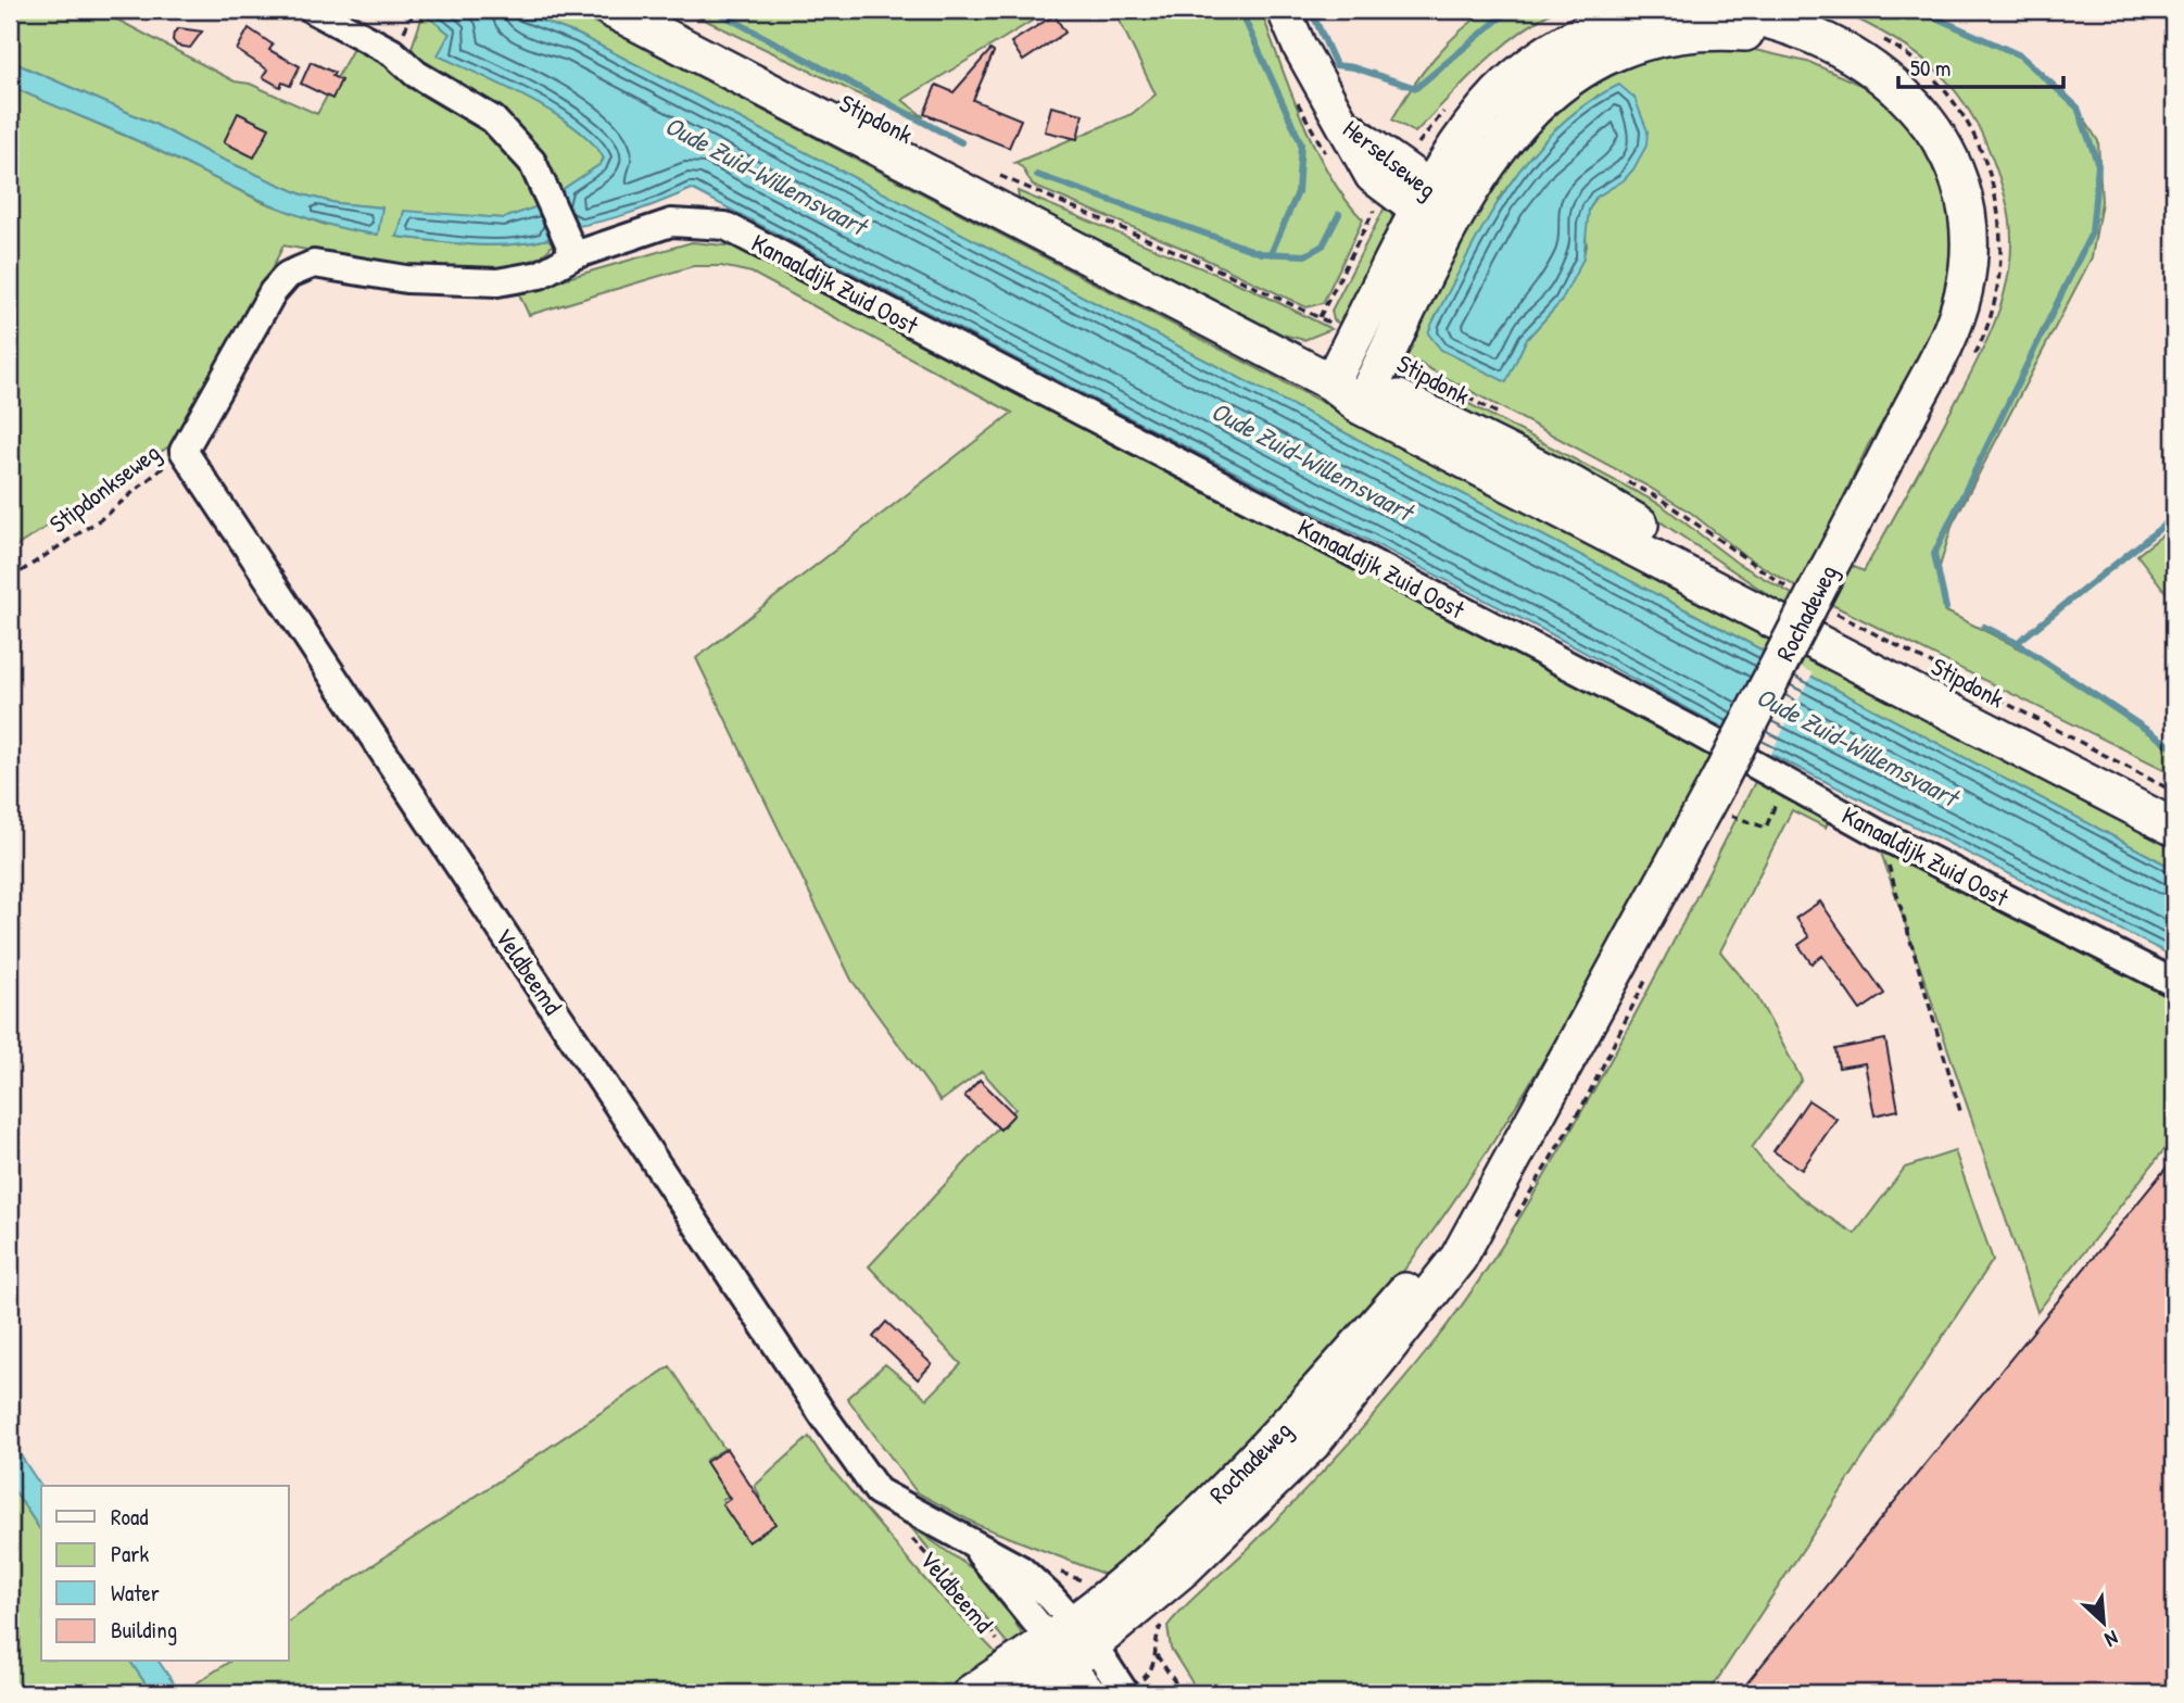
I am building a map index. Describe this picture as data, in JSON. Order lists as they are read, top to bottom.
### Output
{
  "streets": {
    "main road": ["Stipdonk", "Rochadeweg"],
    "street": ["Herselseweg", "Kanaaldijk Zuid Oost", "Veldbeemd"],
    "path": ["Stipdonkseweg"]
  },
  "crossings": [
    ["Stipdonk", "Rochadeweg"],
    ["Herselseweg", "Rochadeweg"],
    ["Kanaaldijk Zuid Oost", "Stipdonkseweg"],
    ["Kanaaldijk Zuid Oost", "Veldbeemd"],
    ["Stipdonkseweg", "Veldbeemd"],
    ["Rochadeweg", "Veldbeemd"]
  ],
  "water": ["Oude Zuid-Willemsvaart"],
  "legend": [
    "Road",
    "Park",
    "Water",
    "Building"
  ],
  "scale_bar": "50 m",
  "north": "bottom right"
}
